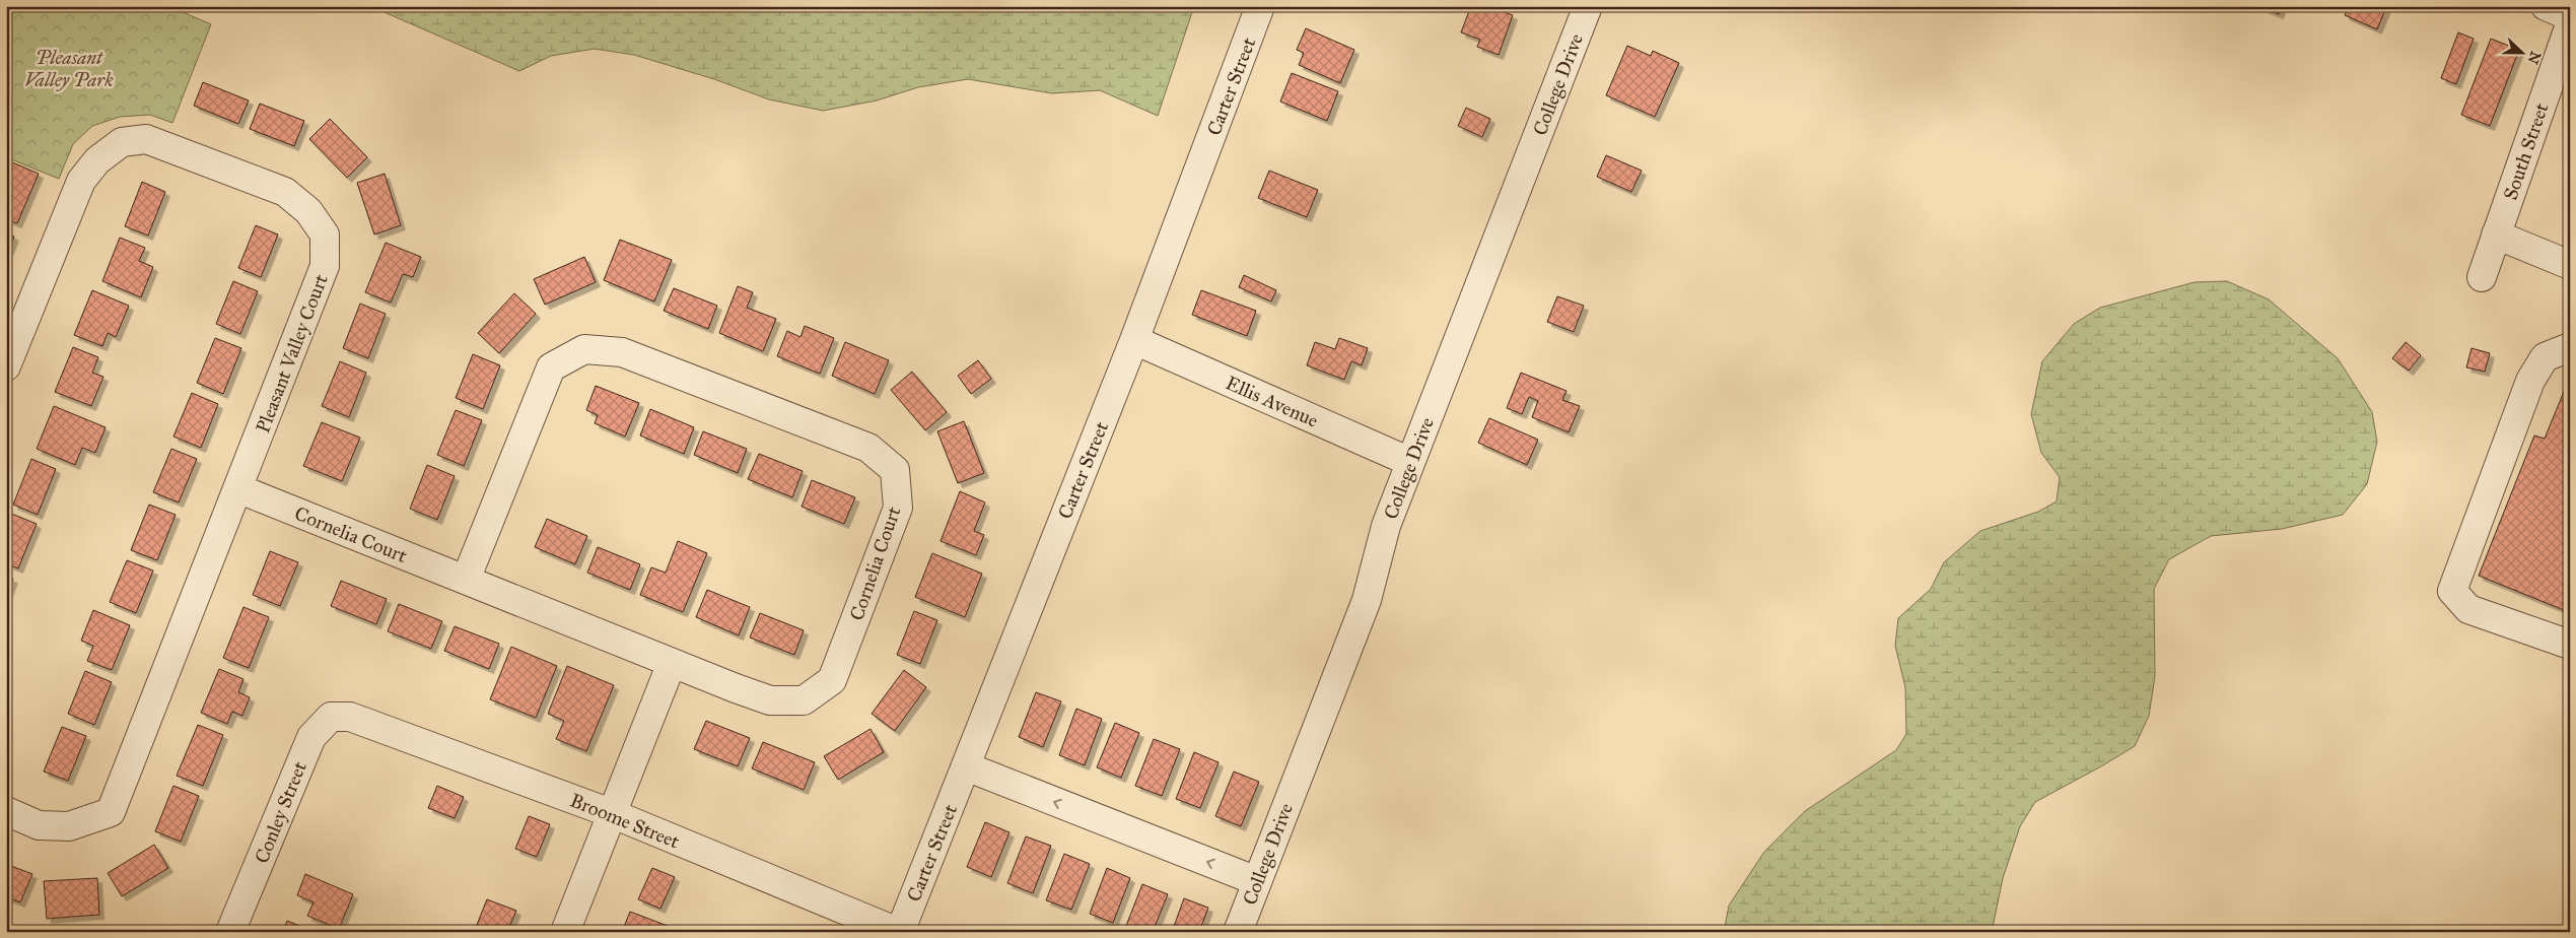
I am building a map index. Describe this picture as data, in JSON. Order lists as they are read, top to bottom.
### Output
{
  "streets": {
    "street": [
      "College Drive",
      "Carter Street",
      "South Street",
      "Pleasant Valley Court",
      "Ellis Avenue",
      "Cornelia Court",
      "Conley Street",
      "Broome Street"
    ]
  },
  "crossings": [
    ["College Drive", "Ellis Avenue"],
    ["Carter Street", "Ellis Avenue"],
    ["Carter Street", "Broome Street"],
    ["Pleasant Valley Court", "Cornelia Court"],
    ["Conley Street", "Broome Street"]
  ],
  "parks": ["Pleasant Valley Park"],
  "north": "right"
}
